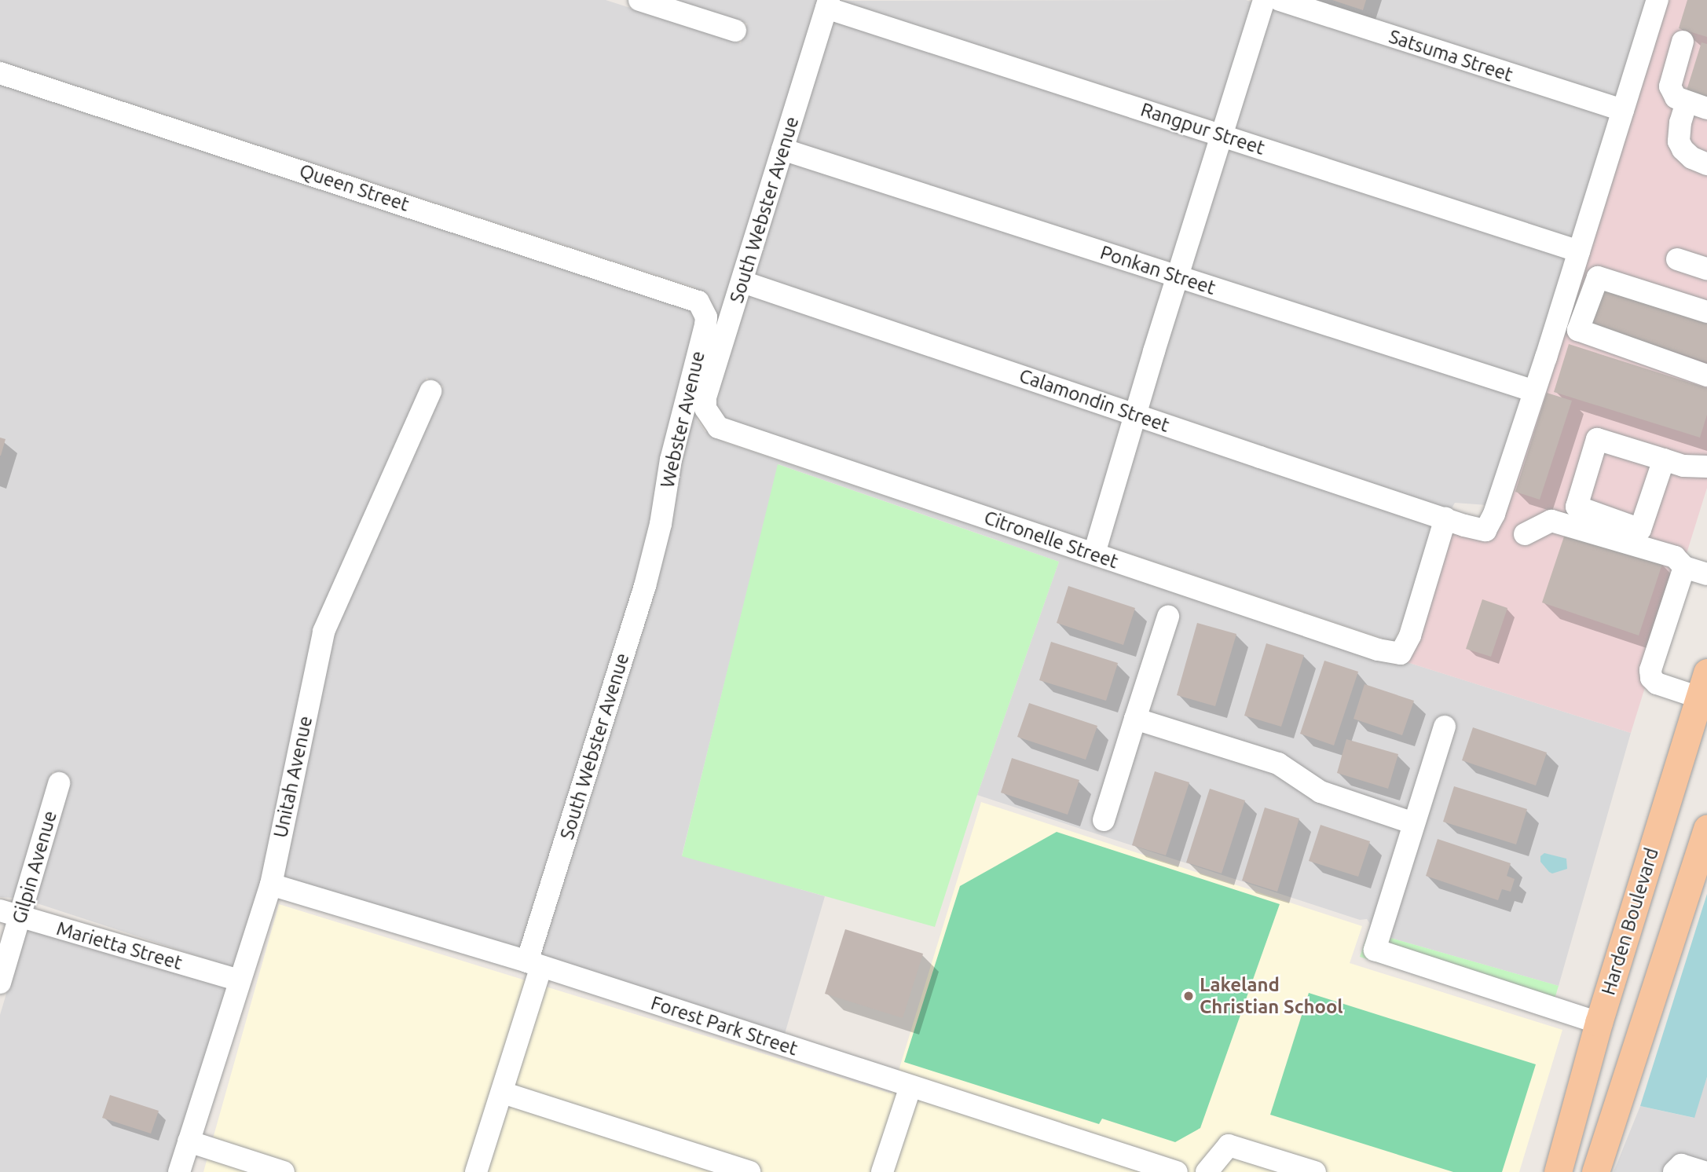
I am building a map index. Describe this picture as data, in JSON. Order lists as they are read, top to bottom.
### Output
{
  "streets": {
    "main road": ["Harden Boulevard"],
    "street": [
      "Satsuma Street",
      "Rangpur Street",
      "Queen Street",
      "South Webster Avenue",
      "Ponkan Street",
      "Calamondin Street",
      "Webster Avenue",
      "Citronelle Street",
      "Unitah Avenue",
      "Gilpin Avenue",
      "Marietta Street",
      "Forest Park Street"
    ]
  },
  "crossings": [
    ["Rangpur Street", "South Webster Avenue"],
    ["Queen Street", "Webster Avenue"],
    ["South Webster Avenue", "Ponkan Street"],
    ["South Webster Avenue", "Calamondin Street"],
    ["South Webster Avenue", "Webster Avenue"],
    ["South Webster Avenue", "Citronelle Street"],
    ["South Webster Avenue", "Forest Park Street"],
    ["Ponkan Street", "Calamondin Street"],
    ["Calamondin Street", "Citronelle Street"],
    ["Unitah Avenue", "Marietta Street"],
    ["Unitah Avenue", "Forest Park Street"],
    ["Gilpin Avenue", "Marietta Street"]
  ],
  "places": ["Lakeland Christian School"]
}
